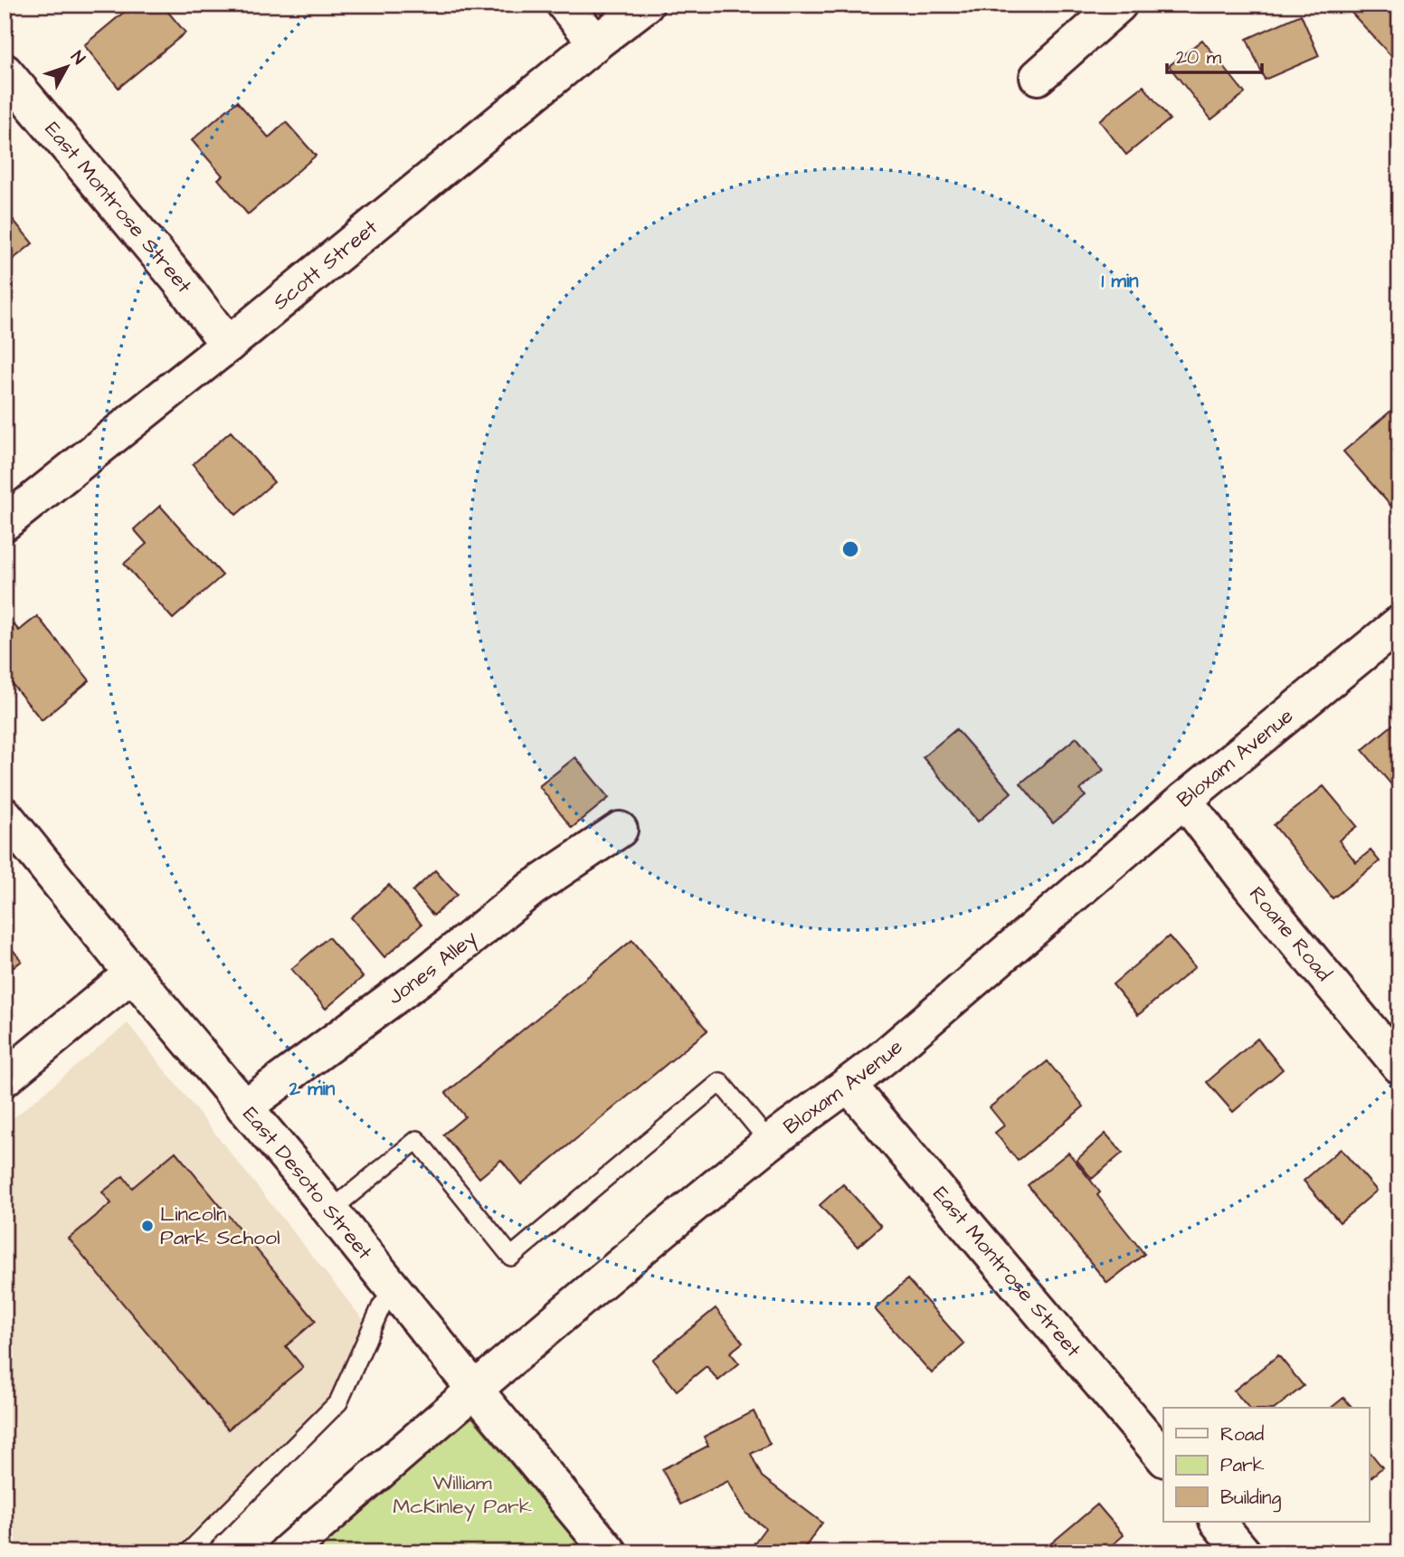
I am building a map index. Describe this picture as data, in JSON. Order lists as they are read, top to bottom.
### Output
{
  "streets": {
    "street": [
      "East Montrose Street",
      "Scott Street",
      "Bloxam Avenue",
      "Roane Road",
      "Jones Alley",
      "East Desoto Street"
    ]
  },
  "crossings": [
    ["East Montrose Street", "Scott Street"],
    ["East Montrose Street", "Bloxam Avenue"],
    ["Bloxam Avenue", "Roane Road"],
    ["Bloxam Avenue", "East Desoto Street"],
    ["Jones Alley", "East Desoto Street"]
  ],
  "parks": ["William McKinley Park"],
  "places": ["Lincoln Park School"],
  "legend": ["Road", "Park", "Building"],
  "scale_bar": "20 m",
  "north": "top right",
  "rings": ["1 min", "2 min"]
}
